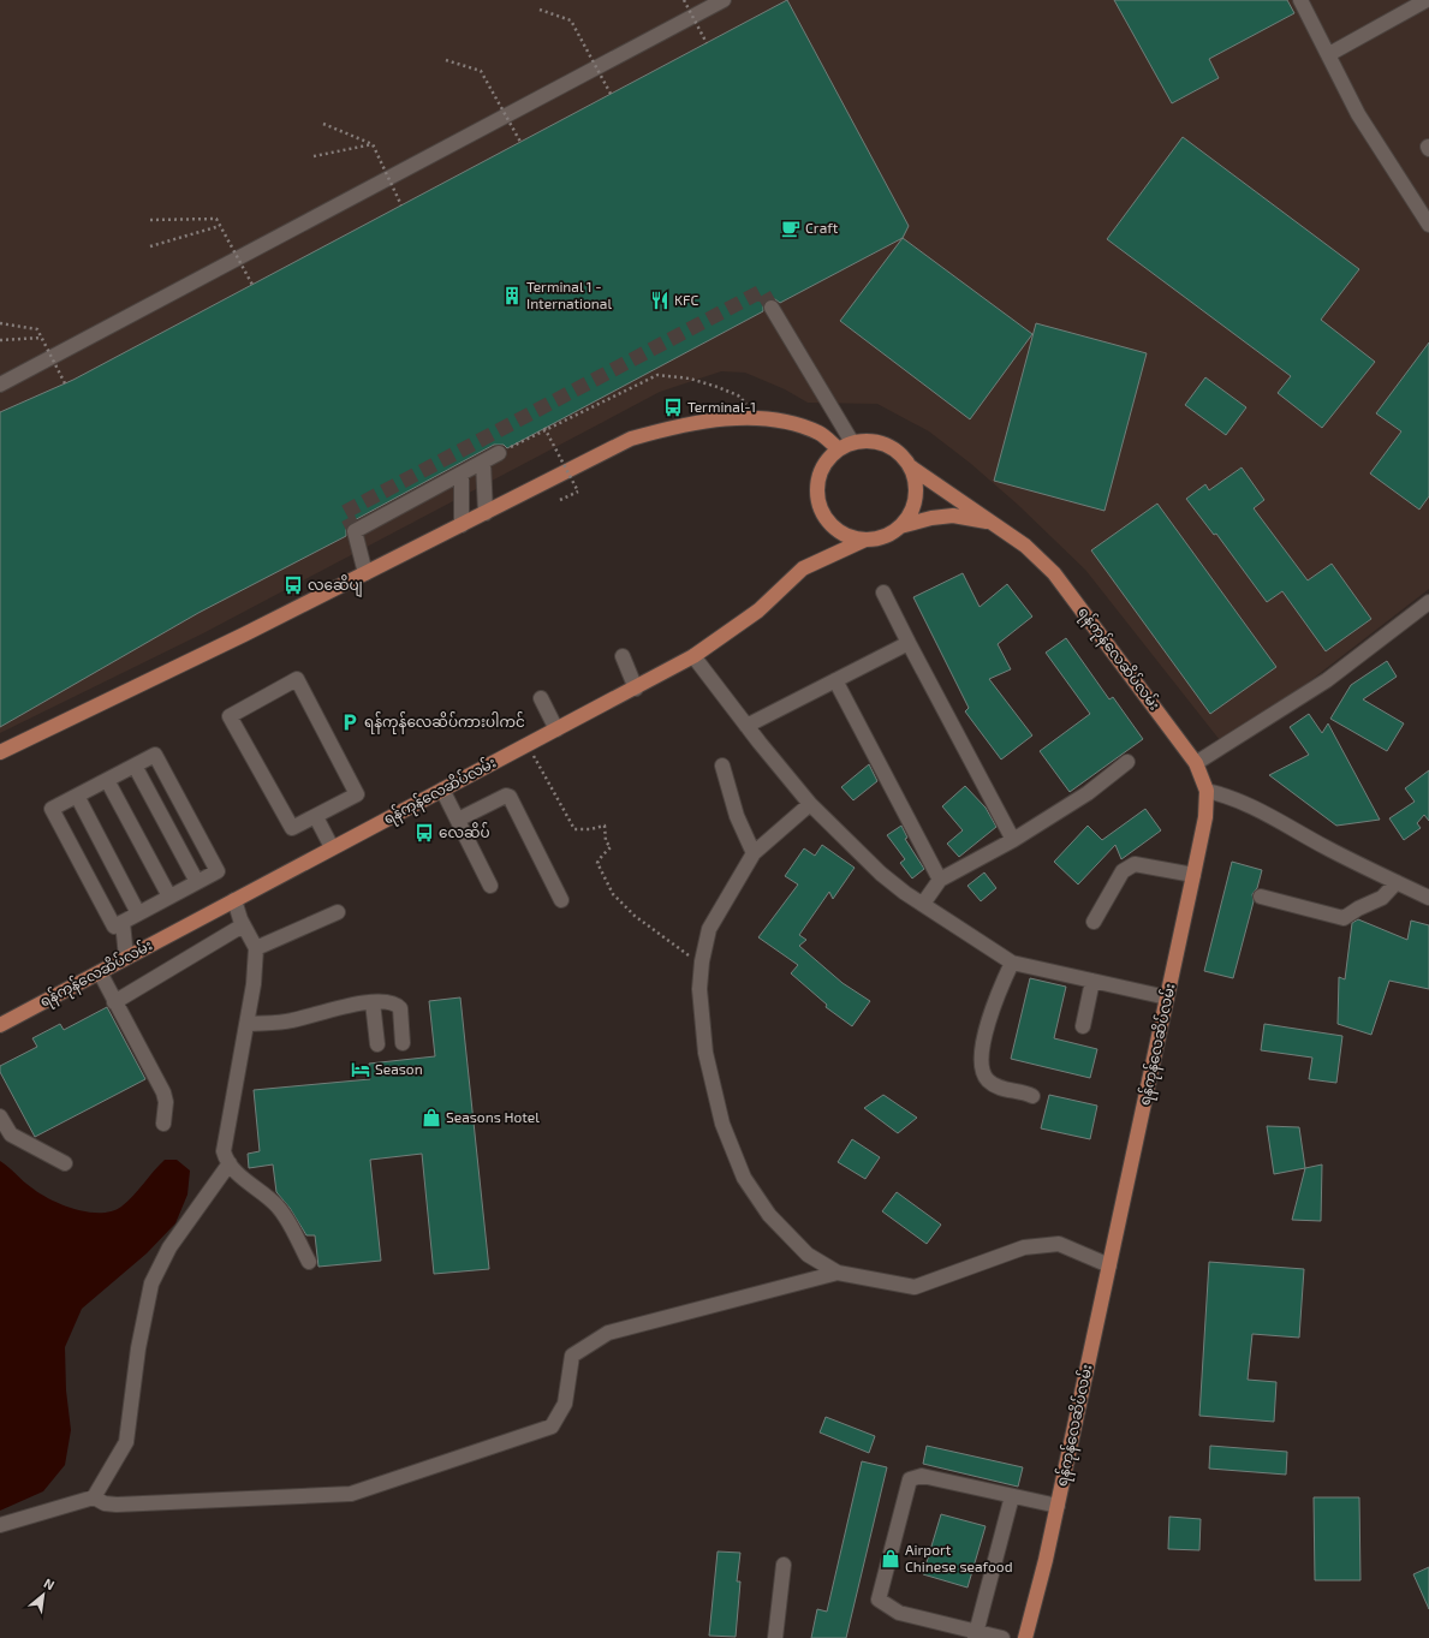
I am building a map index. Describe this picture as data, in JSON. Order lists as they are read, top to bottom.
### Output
{
  "streets": {
    "main road": ["ရန်ကုန်လေဆိပ်လမ်း"]
  },
  "places": {
    "cafe": ["Craft"],
    "building": ["Terminal 1 - International"],
    "restaurant": ["KFC"],
    "bus stop": ["Terminal-1", "လဆေိပျ", "လေဆိပ်"],
    "parking": ["ရန်ကုန်လေဆိပ်ကားပါကင်"],
    "hotel": ["Season"],
    "shop": ["Seasons Hotel", "Airport Chinese seafood"]
  },
  "north": "top right"
}
